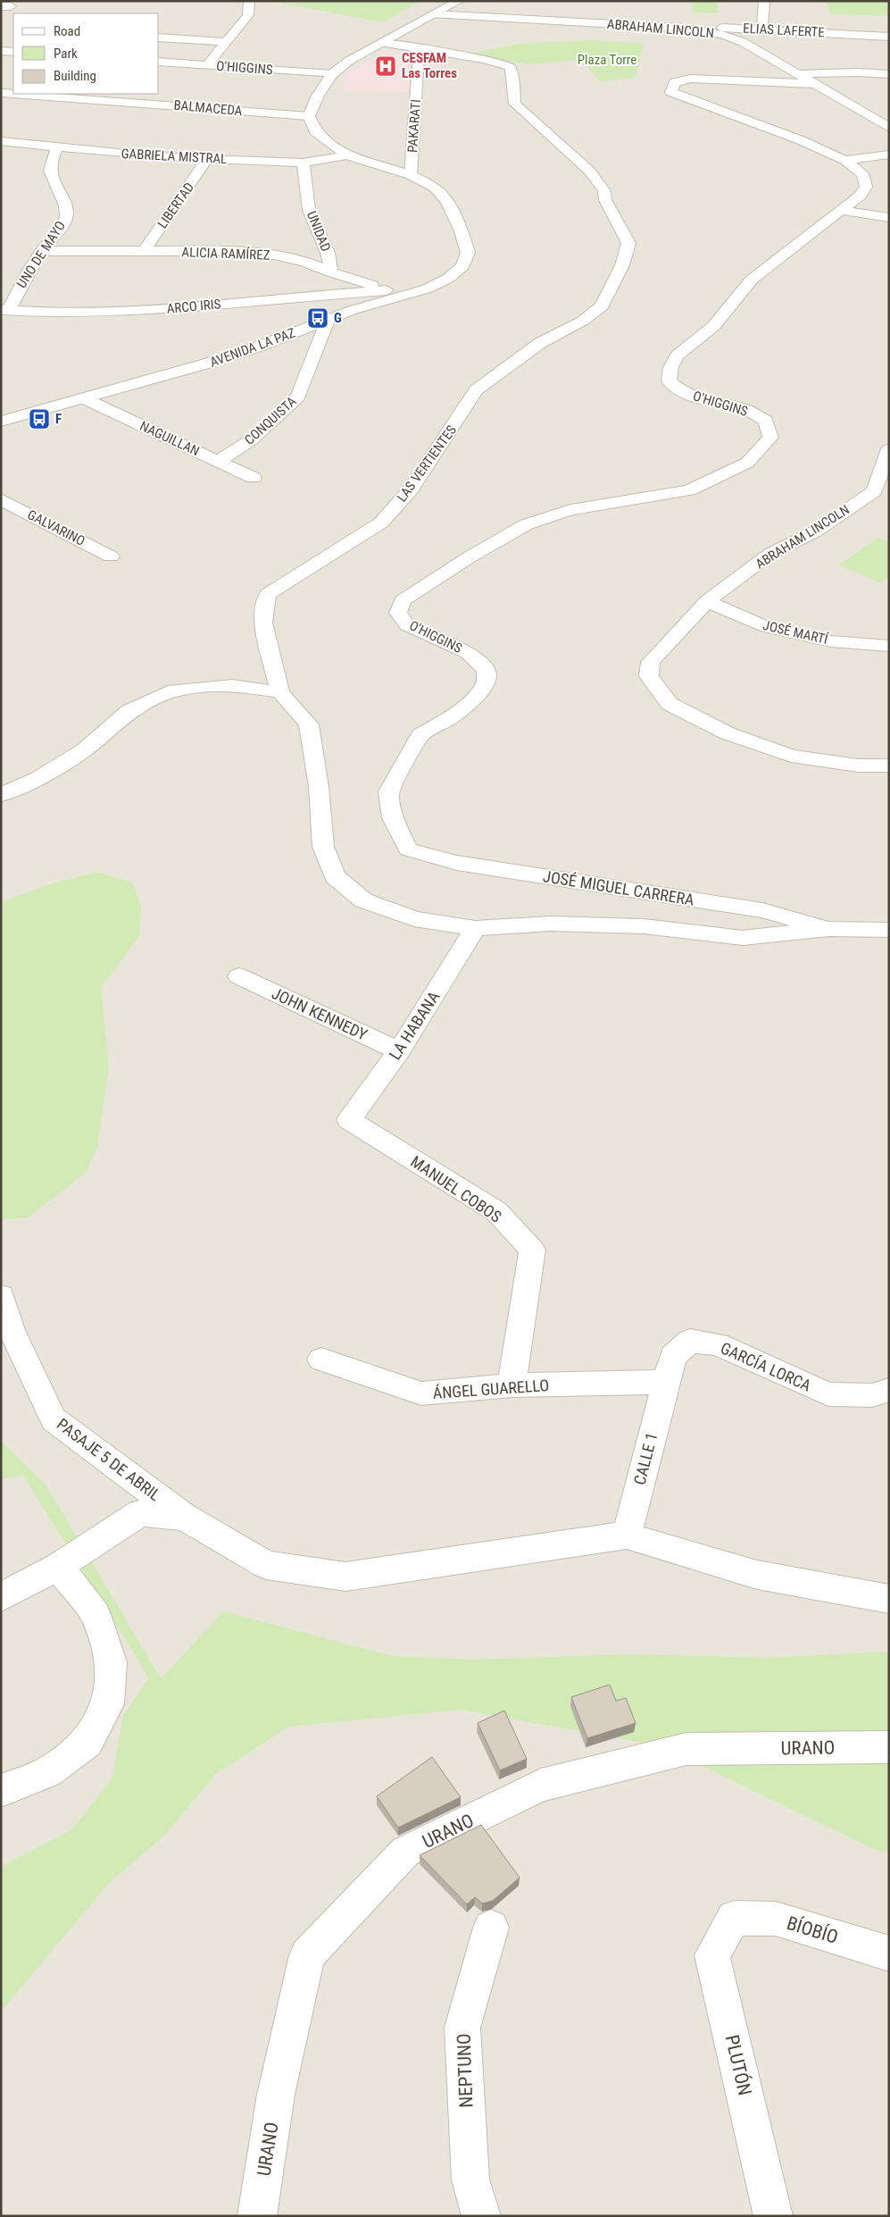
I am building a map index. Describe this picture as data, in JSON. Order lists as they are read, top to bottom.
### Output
{
  "streets": {
    "street": [
      "ABRAHAM LINCOLN",
      "ELIAS LAFERTE",
      "O'HIGGINS",
      "BALMACEDA",
      "PAKARATI",
      "GABRIELA MISTRAL",
      "LIBERTAD",
      "UNIDAD",
      "ALICIA RAMÍREZ",
      "UNO DE MAYO",
      "ARCO IRIS",
      "AVENIDA LA PAZ",
      "CONQUISTA",
      "NAGUILLAN",
      "LAS VERTIENTES",
      "GALVARINO",
      "JOSÉ MARTÍ",
      "JOSÉ MIGUEL CARRERA",
      "JOHN KENNEDY",
      "LA HABANA",
      "MANUEL COBOS",
      "GARCÍA LORCA",
      "ÁNGEL GUARELLO",
      "CALLE 1",
      "PASAJE 5 DE ABRIL",
      "URANO",
      "BÍOBÍO",
      "PLUTÓN",
      "NEPTUNO"
    ]
  },
  "crossings": [
    ["ABRAHAM LINCOLN", "ELIAS LAFERTE"],
    ["ABRAHAM LINCOLN", "O'HIGGINS"],
    ["ABRAHAM LINCOLN", "JOSÉ MARTÍ"],
    ["O'HIGGINS", "JOSÉ MIGUEL CARRERA"],
    ["PAKARATI", "GABRIELA MISTRAL"],
    ["PAKARATI", "UNIDAD"],
    ["PAKARATI", "ALICIA RAMÍREZ"],
    ["PAKARATI", "ARCO IRIS"],
    ["PAKARATI", "AVENIDA LA PAZ"],
    ["PAKARATI", "LAS VERTIENTES"],
    ["GABRIELA MISTRAL", "LIBERTAD"],
    ["GABRIELA MISTRAL", "UNIDAD"],
    ["GABRIELA MISTRAL", "ALICIA RAMÍREZ"],
    ["GABRIELA MISTRAL", "UNO DE MAYO"],
    ["GABRIELA MISTRAL", "ARCO IRIS"],
    ["GABRIELA MISTRAL", "AVENIDA LA PAZ"],
    ["LIBERTAD", "ALICIA RAMÍREZ"],
    ["UNIDAD", "ALICIA RAMÍREZ"],
    ["UNIDAD", "ARCO IRIS"],
    ["UNIDAD", "AVENIDA LA PAZ"],
    ["ALICIA RAMÍREZ", "UNO DE MAYO"],
    ["ALICIA RAMÍREZ", "ARCO IRIS"],
    ["ALICIA RAMÍREZ", "AVENIDA LA PAZ"],
    ["UNO DE MAYO", "ARCO IRIS"],
    ["ARCO IRIS", "AVENIDA LA PAZ"],
    ["AVENIDA LA PAZ", "CONQUISTA"],
    ["AVENIDA LA PAZ", "NAGUILLAN"],
    ["CONQUISTA", "NAGUILLAN"],
    ["LAS VERTIENTES", "JOSÉ MIGUEL CARRERA"],
    ["LAS VERTIENTES", "LA HABANA"],
    ["JOSÉ MIGUEL CARRERA", "LA HABANA"],
    ["JOHN KENNEDY", "LA HABANA"],
    ["LA HABANA", "MANUEL COBOS"],
    ["MANUEL COBOS", "ÁNGEL GUARELLO"],
    ["GARCÍA LORCA", "ÁNGEL GUARELLO"],
    ["GARCÍA LORCA", "CALLE 1"],
    ["ÁNGEL GUARELLO", "CALLE 1"],
    ["CALLE 1", "PASAJE 5 DE ABRIL"],
    ["BÍOBÍO", "PLUTÓN"]
  ],
  "parks": ["Plaza Torre"],
  "places": {
    "hospital": ["CESFAM Las Torres"],
    "bus stop": ["G", "F"]
  },
  "legend": ["Road", "Park", "Building"]
}
